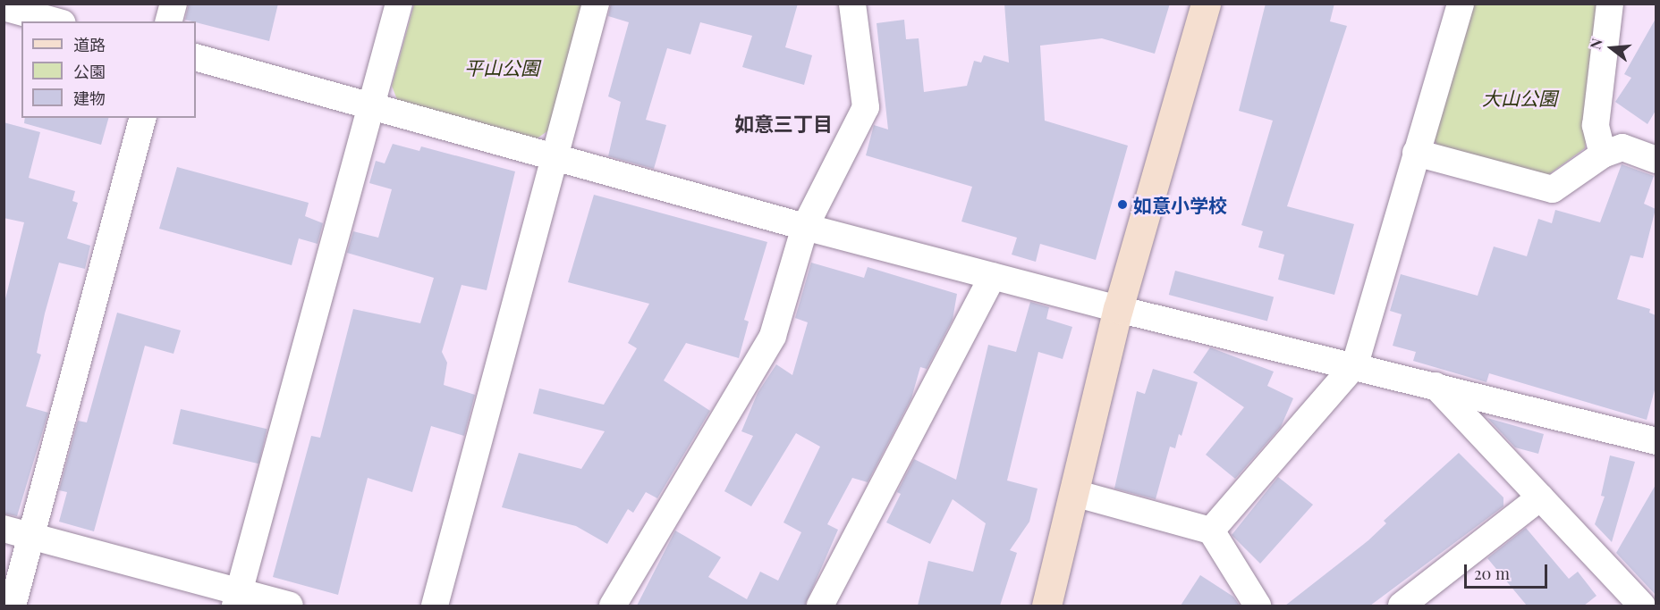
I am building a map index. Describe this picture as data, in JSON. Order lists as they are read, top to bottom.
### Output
{
  "districts": ["如意三丁目"],
  "parks": ["平山公園", "大山公園"],
  "places": ["如意小学校"],
  "legend": ["道路", "公園", "建物"],
  "scale_bar": "20 m",
  "north": "left"
}
